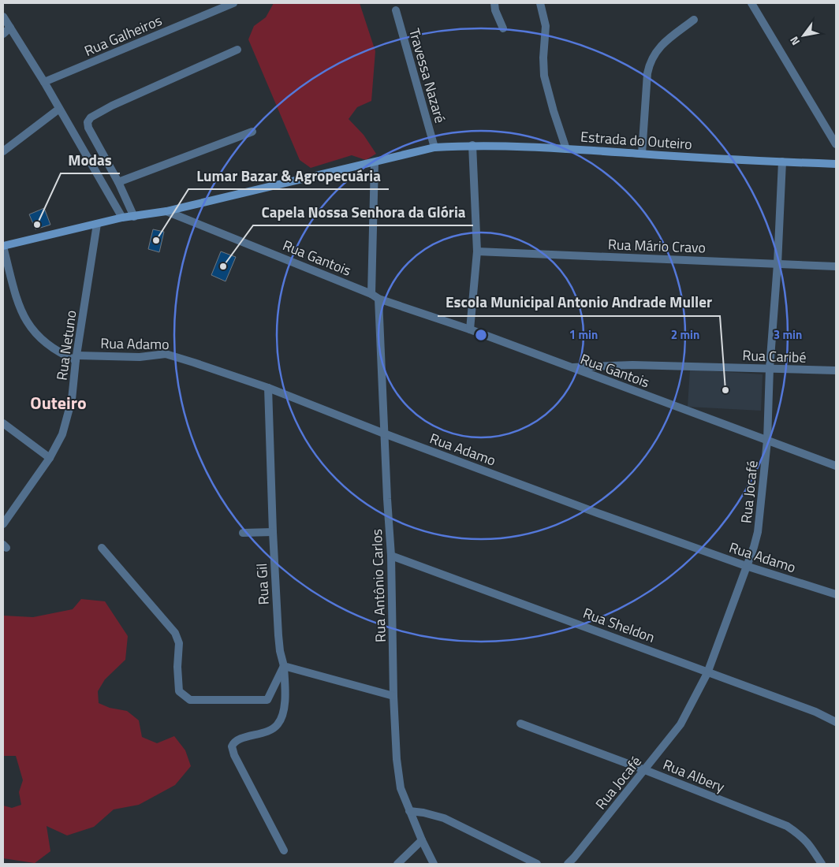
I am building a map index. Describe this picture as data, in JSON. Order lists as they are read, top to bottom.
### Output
{
  "streets": {
    "street": [
      "Rua Galheiros",
      "Travessa Nazaré",
      "Estrada do Outeiro",
      "Rua Mário Cravo",
      "Rua Gantois",
      "Rua Adamo",
      "Rua Netuno",
      "Rua Caribé",
      "Rua Jocafé",
      "Rua Gil",
      "Rua Antônio Carlos",
      "Rua Sheldon",
      "Rua Albery"
    ]
  },
  "crossings": [
    ["Travessa Nazaré", "Estrada do Outeiro"],
    ["Estrada do Outeiro", "Rua Gantois"],
    ["Estrada do Outeiro", "Rua Netuno"],
    ["Estrada do Outeiro", "Rua Jocafé"],
    ["Estrada do Outeiro", "Rua Antônio Carlos"],
    ["Rua Mário Cravo", "Rua Jocafé"],
    ["Rua Gantois", "Rua Caribé"],
    ["Rua Gantois", "Rua Jocafé"],
    ["Rua Gantois", "Rua Antônio Carlos"],
    ["Rua Adamo", "Rua Netuno"],
    ["Rua Adamo", "Rua Jocafé"],
    ["Rua Adamo", "Rua Gil"],
    ["Rua Adamo", "Rua Antônio Carlos"],
    ["Rua Caribé", "Rua Jocafé"],
    ["Rua Jocafé", "Rua Sheldon"],
    ["Rua Jocafé", "Rua Albery"],
    ["Rua Antônio Carlos", "Rua Sheldon"]
  ],
  "districts": ["Outeiro"],
  "places": [
    "Modas",
    "Lumar Bazar & Agropecuária",
    "Capela Nossa Senhora da Glória",
    "Escola Municipal Antonio Andrade Muller"
  ],
  "north": "bottom left",
  "rings": ["1 min", "2 min", "3 min"]
}
